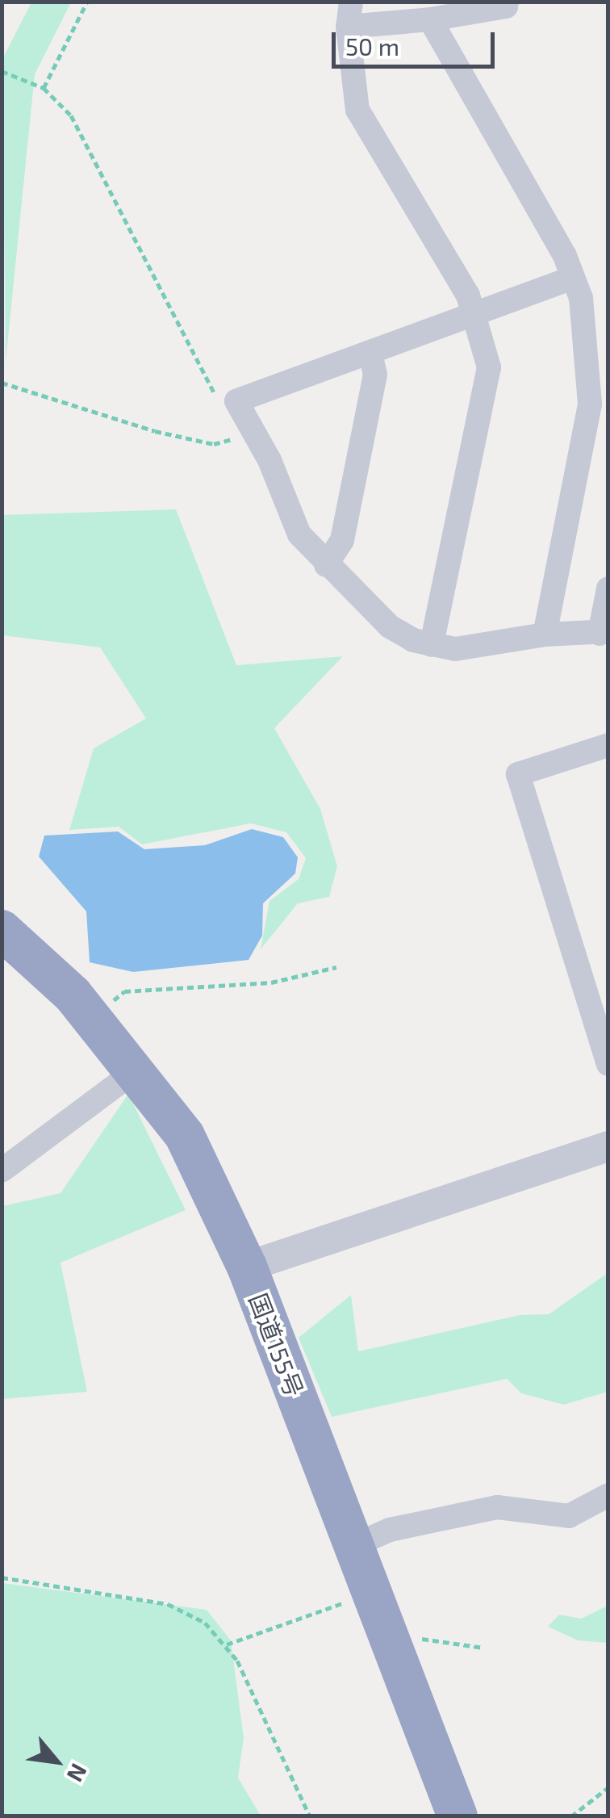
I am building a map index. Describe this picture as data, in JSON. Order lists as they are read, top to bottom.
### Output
{
  "streets": {
    "highway": ["国道155号"]
  },
  "scale_bar": "50 m",
  "north": "bottom right"
}
